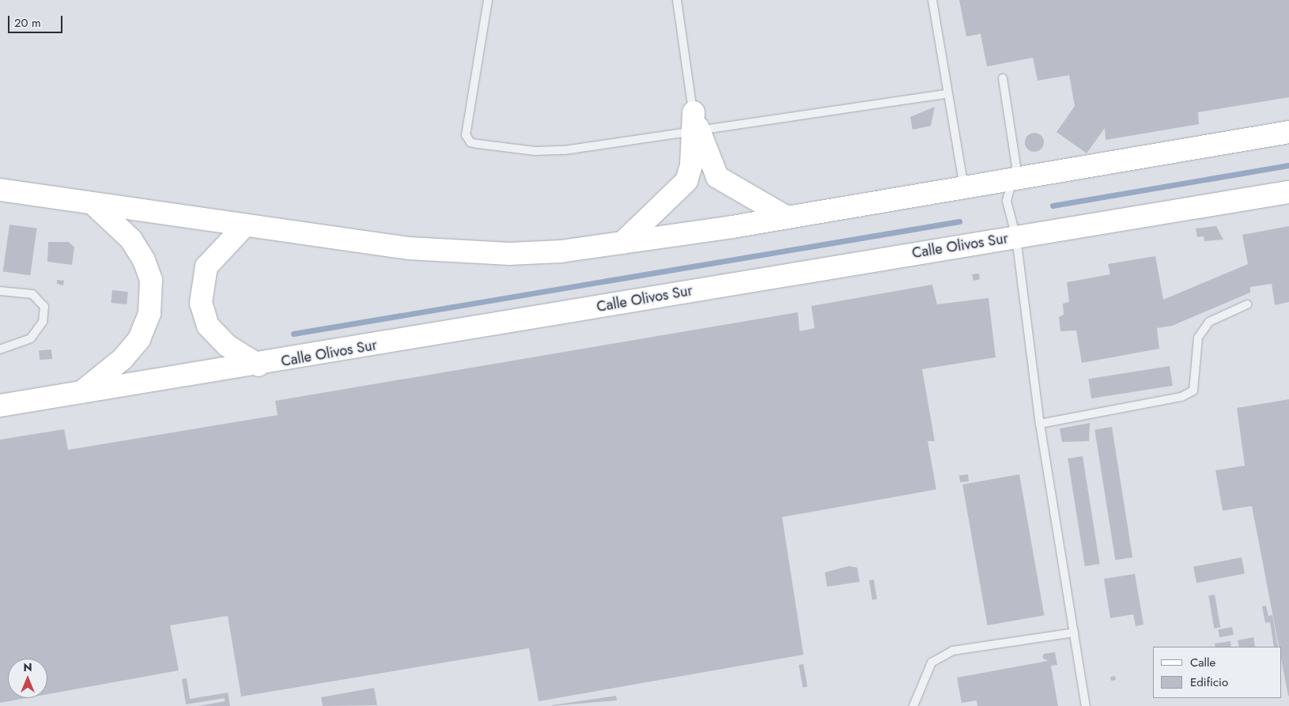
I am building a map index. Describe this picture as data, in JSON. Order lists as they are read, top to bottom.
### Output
{
  "streets": {
    "main road": ["Calle Olivos Sur"]
  },
  "legend": ["Calle", "Edificio"],
  "scale_bar": "20 m",
  "north": "top"
}
